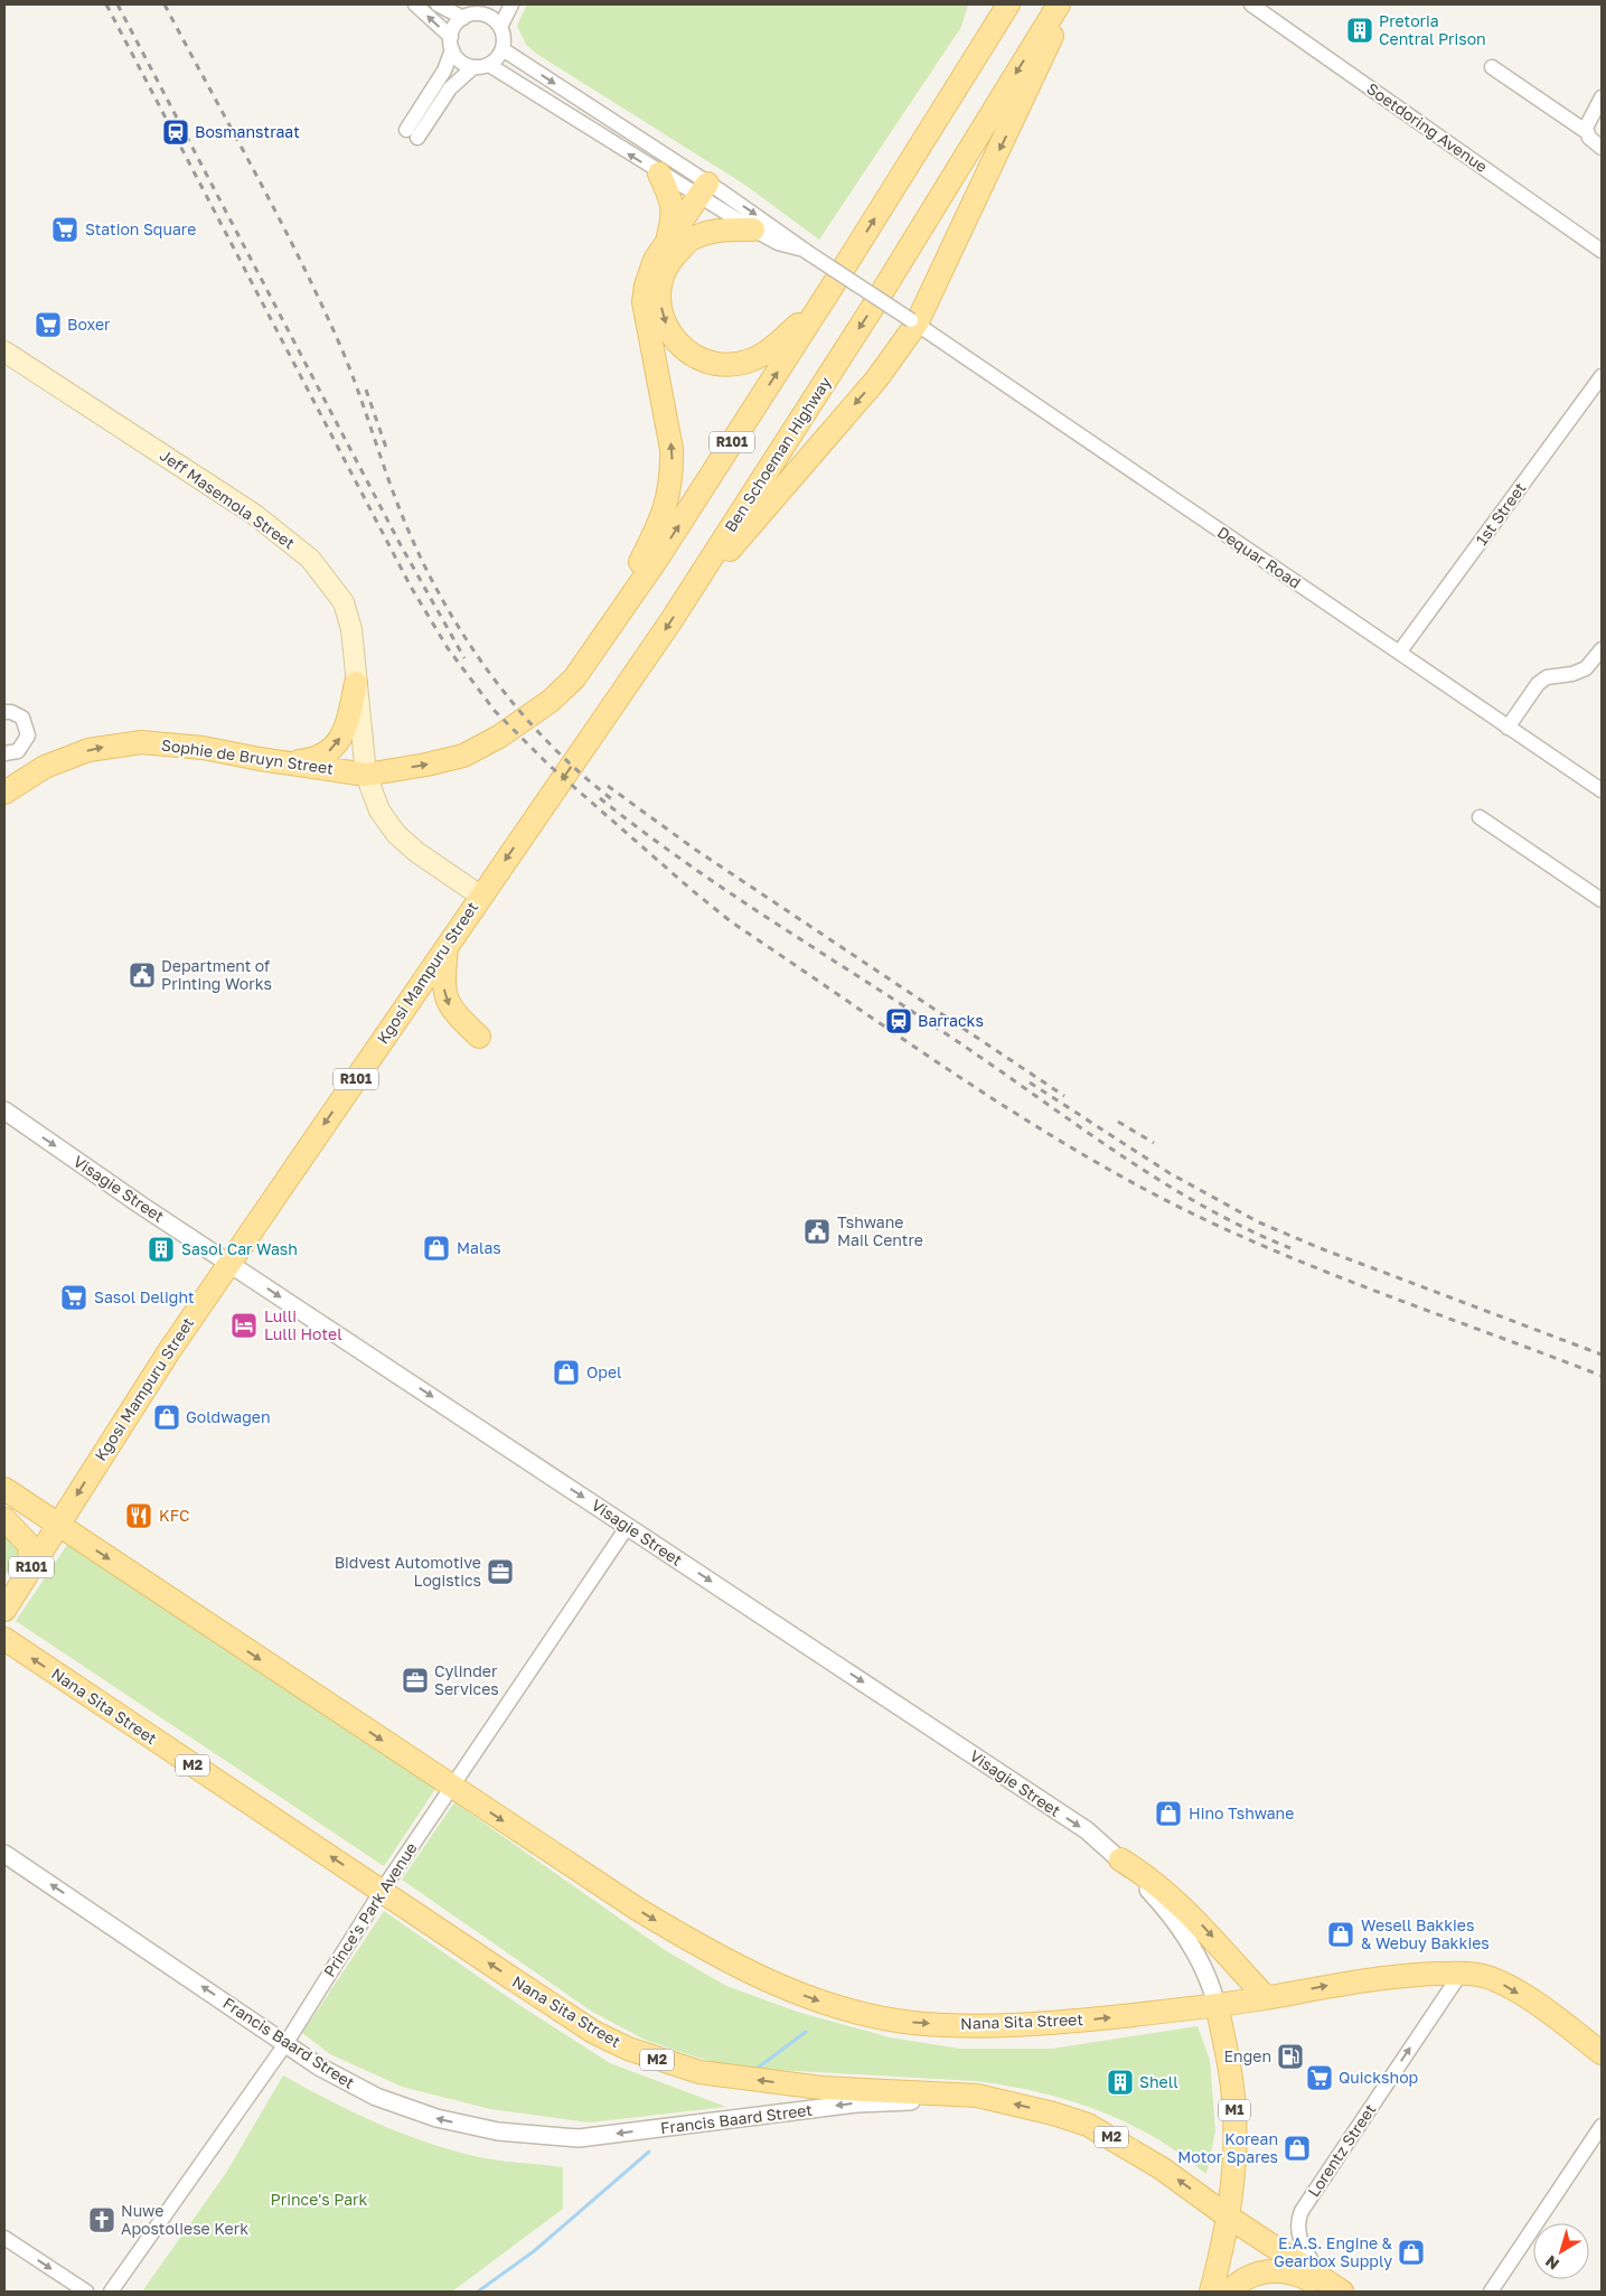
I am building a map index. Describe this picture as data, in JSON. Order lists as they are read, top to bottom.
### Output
{
  "streets": {
    "main road": [
      "R101",
      "Ben Schoeman Highway",
      "Jeff Masemola Street",
      "Sophie de Bruyn Street",
      "Kgosi Mampuru Street",
      "Nana Sita Street",
      "M2",
      "M1"
    ],
    "street": [
      "Soetdoring Avenue",
      "1st Street",
      "Dequar Road",
      "Visagie Street",
      "Prince's Park Avenue",
      "Francis Baard Street",
      "Lorentz Street"
    ]
  },
  "crossings": [
    ["R101", "Jeff Masemola Street"],
    ["R101", "Sophie de Bruyn Street"],
    ["Ben Schoeman Highway", "Jeff Masemola Street"],
    ["Ben Schoeman Highway", "Kgosi Mampuru Street"],
    ["Jeff Masemola Street", "Sophie de Bruyn Street"],
    ["Jeff Masemola Street", "Kgosi Mampuru Street"],
    ["1st Street", "Dequar Road"],
    ["Kgosi Mampuru Street", "Visagie Street"],
    ["Kgosi Mampuru Street", "Nana Sita Street"],
    ["Visagie Street", "Nana Sita Street"],
    ["Visagie Street", "Prince's Park Avenue"],
    ["Visagie Street", "M1"],
    ["Nana Sita Street", "M2"],
    ["Nana Sita Street", "Prince's Park Avenue"],
    ["Nana Sita Street", "Francis Baard Street"],
    ["Nana Sita Street", "M1"],
    ["Nana Sita Street", "Lorentz Street"],
    ["M2", "M1"],
    ["M2", "Lorentz Street"],
    ["Prince's Park Avenue", "Francis Baard Street"]
  ],
  "one_way": [
    "Sophie de Bruyn Street",
    "Kgosi Mampuru Street",
    "Visagie Street",
    "Francis Baard Street",
    "Lorentz Street"
  ],
  "parks": ["Prince's Park"],
  "places": {
    "building": ["Pretoria Central Prison", "Sasol Car Wash", "Shell"],
    "station": ["Bosmanstraat", "Barracks"],
    "supermarket": [
      "Station Square",
      "Boxer",
      "Sasol Delight",
      "Quickshop"
    ],
    "public building": ["Department of Printing Works", "Tshwane Mail Centre"],
    "shop": [
      "Malas",
      "Opel",
      "Goldwagen",
      "Hino Tshwane",
      "Wesell Bakkies & Webuy Bakkies",
      "Korean Motor Spares",
      "E.A.S. Engine & Gearbox Supply"
    ],
    "hotel": ["Lulli Lulli Hotel"],
    "restaurant": ["KFC"],
    "office": ["Bidvest Automotive Logistics", "Cylinder Services"],
    "fuel station": ["Engen"],
    "church": ["Nuwe Apostoliese Kerk"]
  },
  "north": "bottom left"
}
